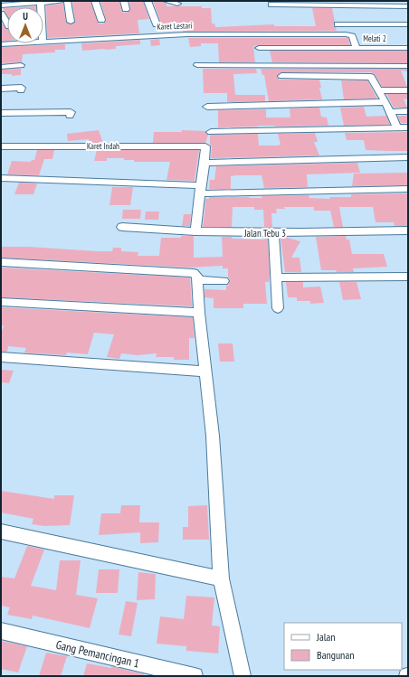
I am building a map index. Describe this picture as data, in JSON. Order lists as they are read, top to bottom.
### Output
{
  "streets": {
    "street": [
      "Karet Lestari",
      "Melati 2",
      "Karet Indah",
      "Jalan Tebu 3",
      "Gang Pemancingan 1"
    ]
  },
  "crossings": [
    ["Karet Lestari", "Melati 2"]
  ],
  "legend": ["Jalan", "Bangunan"],
  "north": "top"
}
